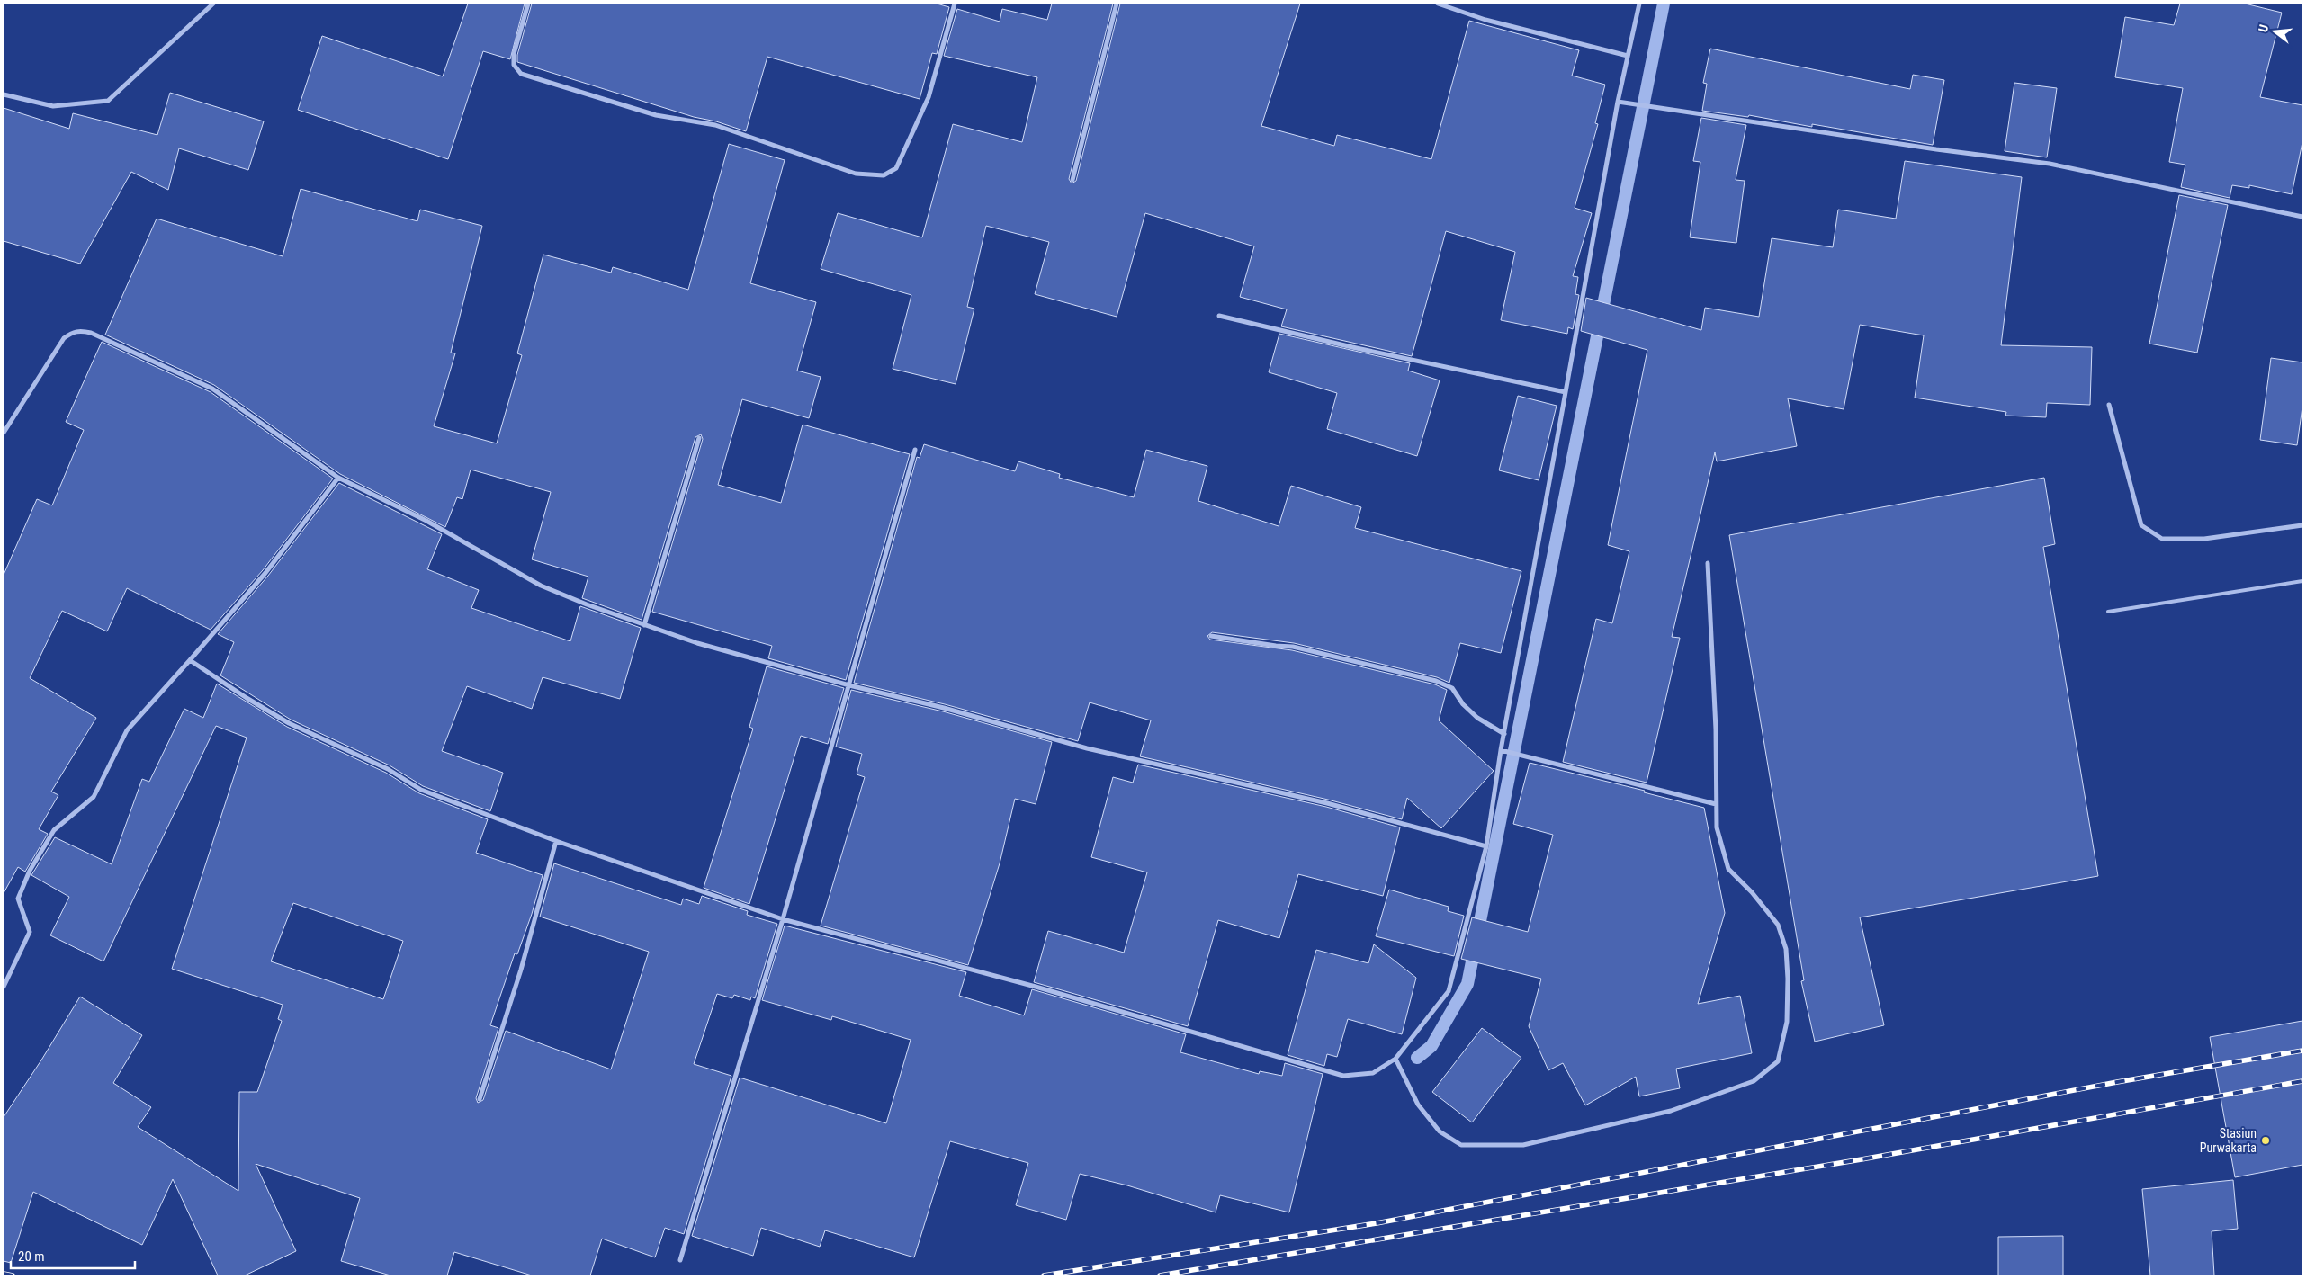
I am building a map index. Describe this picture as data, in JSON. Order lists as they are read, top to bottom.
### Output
{
  "places": ["Stasiun Purwakarta"],
  "scale_bar": "20 m",
  "north": "left"
}
